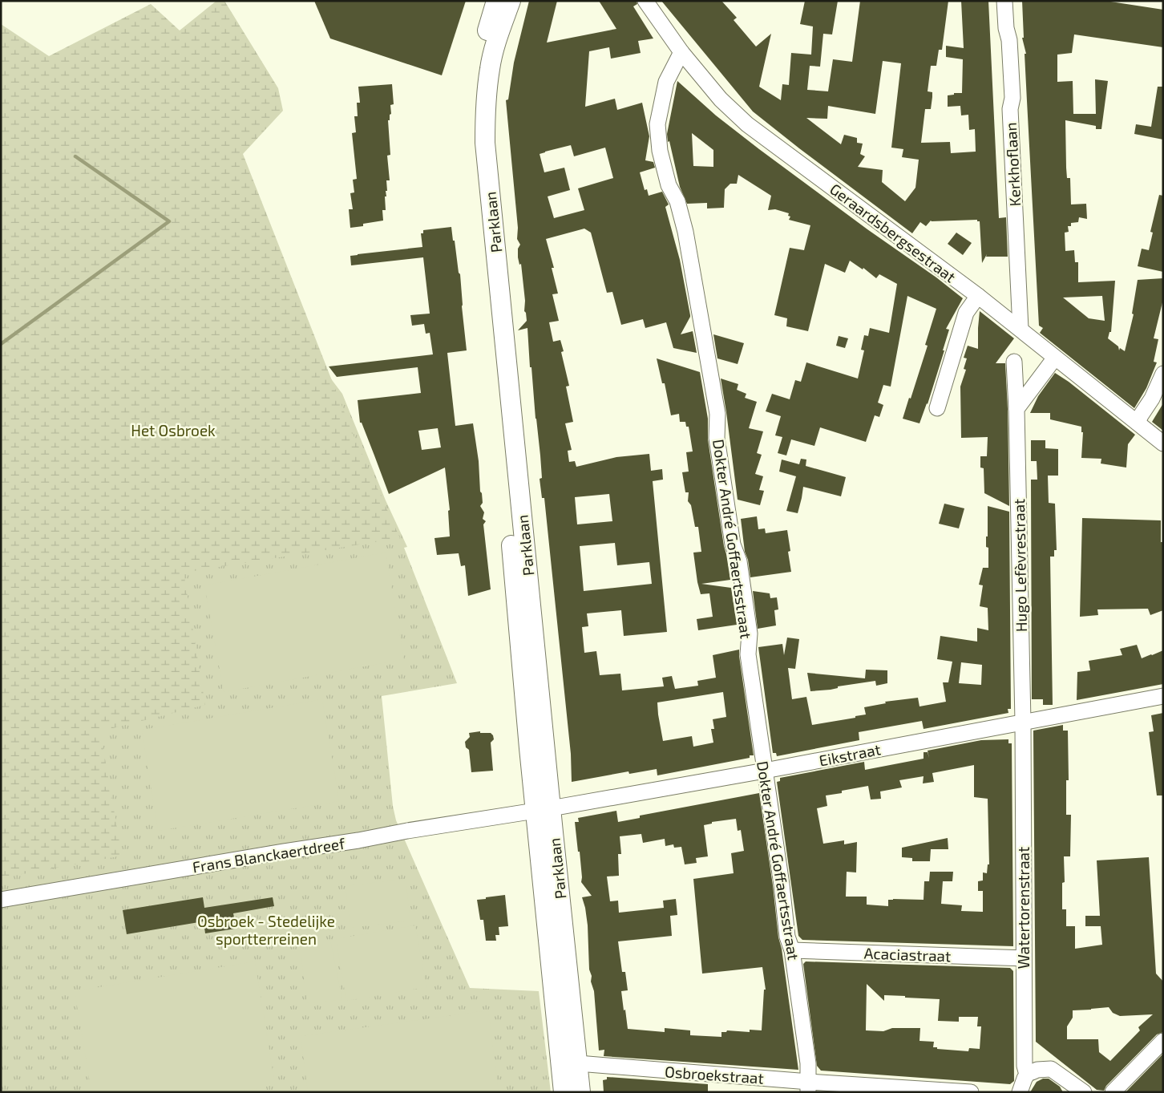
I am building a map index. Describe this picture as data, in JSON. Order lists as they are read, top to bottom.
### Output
{
  "streets": {
    "main road": ["Parklaan"],
    "street": [
      "Kerkhoflaan",
      "Geraardsbergsestraat",
      "Dokter André Goffaertsstraat",
      "Hugo Lefèvrestraat",
      "Eikstraat",
      "Frans Blanckaertdreef",
      "Watertorenstraat",
      "Acaciastraat",
      "Osbroekstraat"
    ]
  },
  "crossings": [
    ["Kerkhoflaan", "Geraardsbergsestraat"],
    ["Parklaan", "Eikstraat"],
    ["Parklaan", "Frans Blanckaertdreef"],
    ["Parklaan", "Osbroekstraat"],
    ["Geraardsbergsestraat", "Dokter André Goffaertsstraat"],
    ["Dokter André Goffaertsstraat", "Eikstraat"],
    ["Dokter André Goffaertsstraat", "Acaciastraat"],
    ["Dokter André Goffaertsstraat", "Osbroekstraat"],
    ["Hugo Lefèvrestraat", "Eikstraat"],
    ["Hugo Lefèvrestraat", "Watertorenstraat"],
    ["Eikstraat", "Frans Blanckaertdreef"],
    ["Eikstraat", "Watertorenstraat"],
    ["Watertorenstraat", "Acaciastraat"]
  ],
  "parks": ["Het Osbroek", "Osbroek - Stedelijke sportterreinen"]
}
